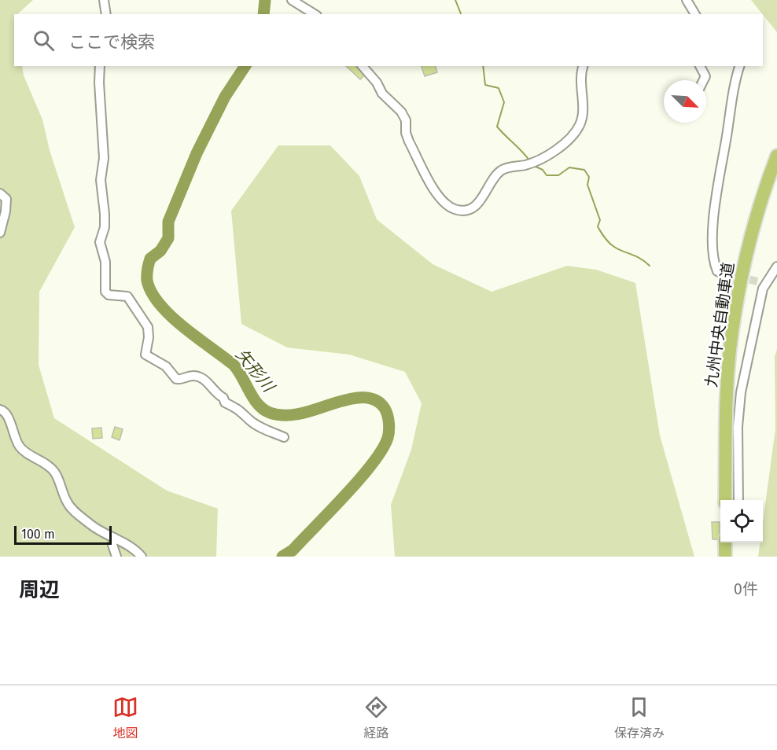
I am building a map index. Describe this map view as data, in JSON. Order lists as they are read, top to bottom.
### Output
{
  "streets": {
    "highway": ["九州中央自動車道"]
  },
  "water": ["矢形川"],
  "scale_bar": "100 m",
  "north": "bottom right",
  "page": {
    "search": "ここで検索",
    "scale": "100 m",
    "heading": ["周辺", "0件"],
    "nav": ["地図", "経路", "保存済み"]
  }
}
